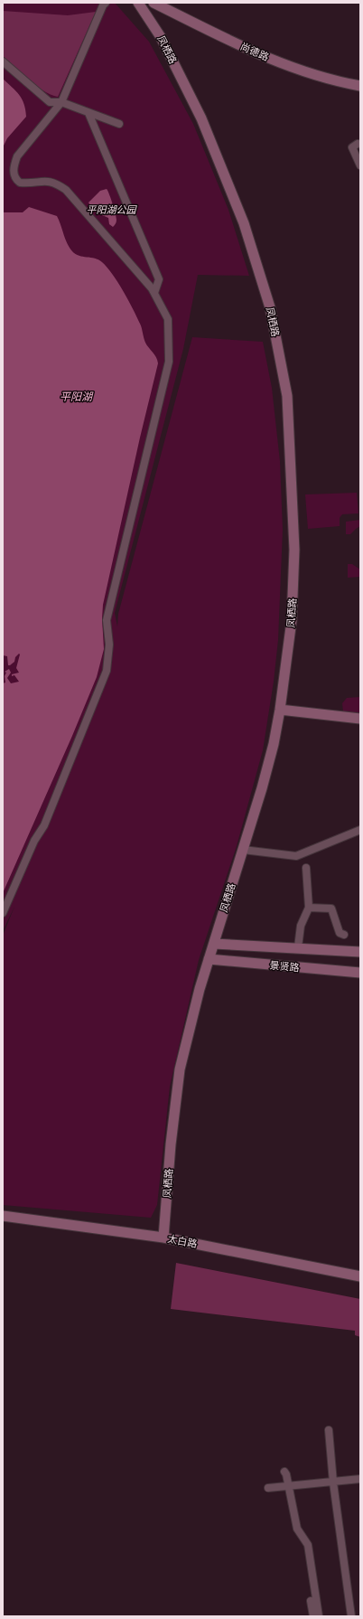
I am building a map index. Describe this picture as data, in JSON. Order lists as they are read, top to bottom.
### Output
{
  "streets": {
    "street": [
      "凤栖路",
      "尚德路",
      "景贤路",
      "太白路"
    ]
  },
  "crossings": [
    ["凤栖路", "景贤路"],
    ["凤栖路", "太白路"]
  ],
  "water": ["平阳湖"],
  "parks": ["平阳湖公园"]
}
